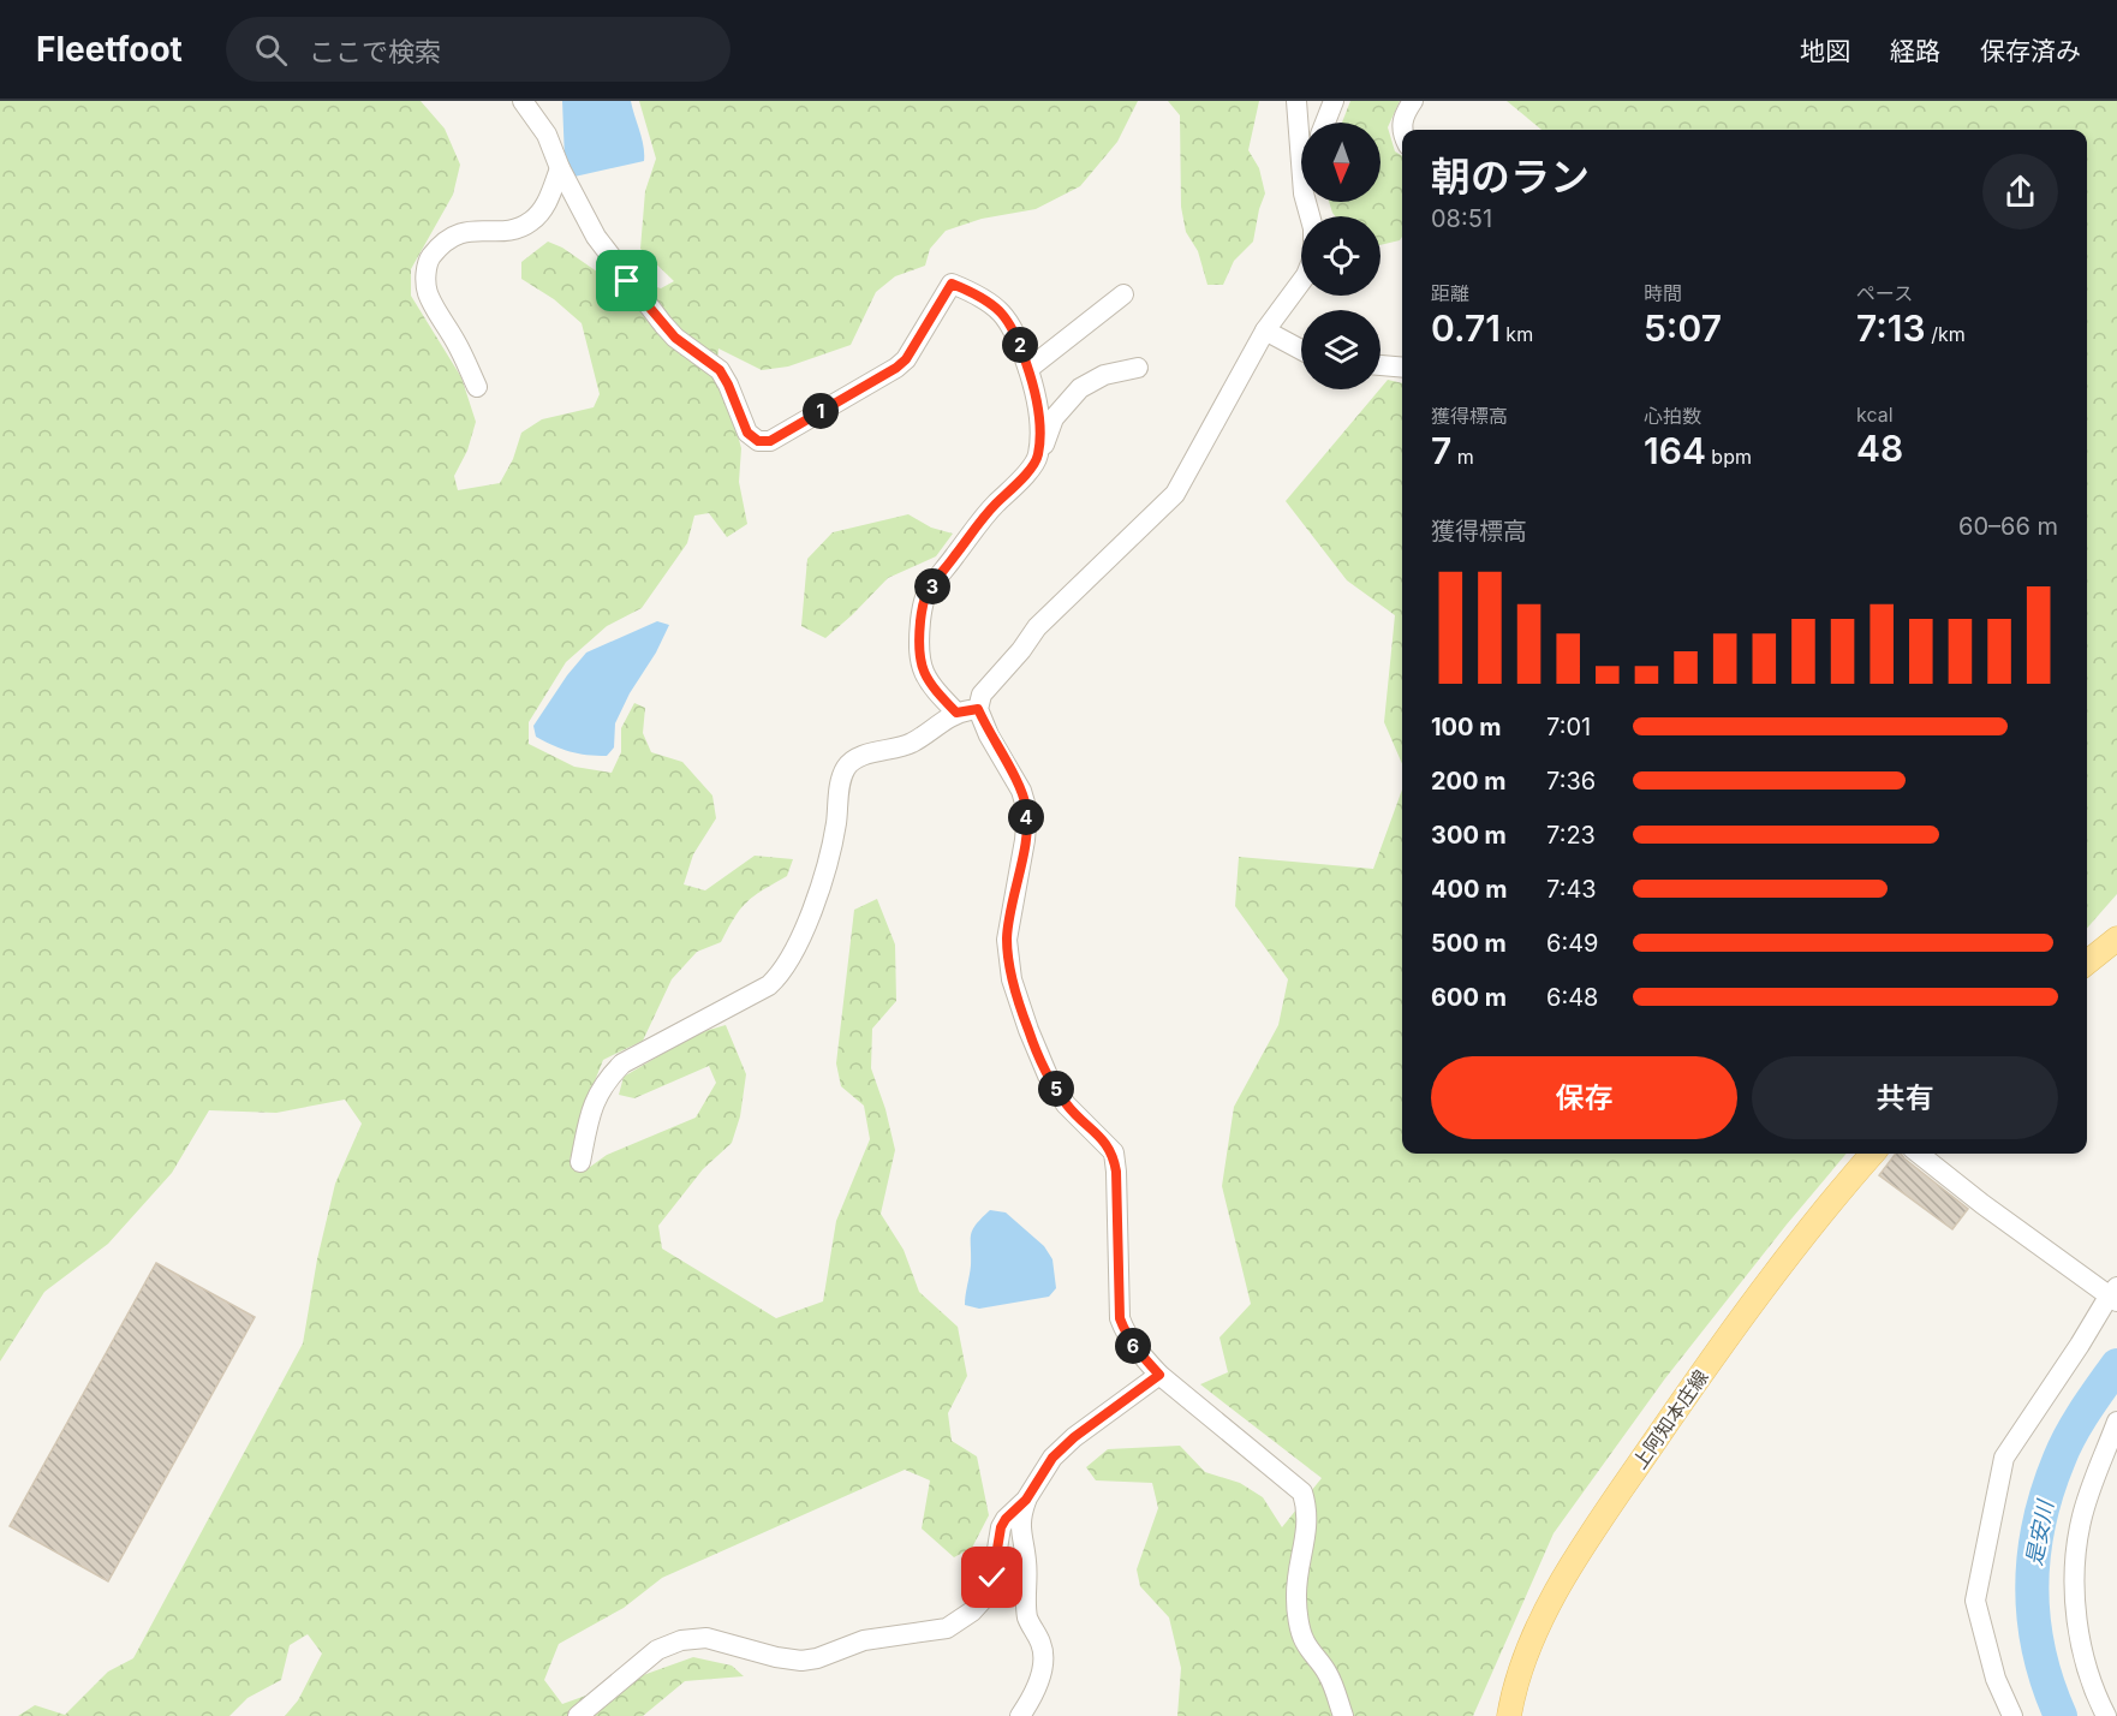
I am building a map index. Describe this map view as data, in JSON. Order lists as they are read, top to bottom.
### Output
{
  "streets": {
    "main road": ["上阿知本庄線"]
  },
  "water": ["是安川"],
  "north": "bottom",
  "page": {
    "header": "Fleetfoot",
    "search": "ここで検索",
    "nav": ["地図", "経路", "保存済み"],
    "heading": ["朝のラン", "08:51"],
    "stats": [
      ["距離", "0.71 km"],
      ["時間", "5:07"],
      ["ペース", "7:13 /km"],
      ["獲得標高", "7 m"],
      ["心拍数", "164 bpm"],
      ["kcal", "48"]
    ],
    "pins": [
      "2",
      "1",
      "3",
      "4",
      "5",
      "6"
    ],
    "chart": ["獲得標高", "60–66 m"],
    "list": [
      {
        "name": "100 m",
        "note": "7:01"
      },
      {
        "name": "200 m",
        "note": "7:36"
      },
      {
        "name": "300 m",
        "note": "7:23"
      },
      {
        "name": "400 m",
        "note": "7:43"
      },
      {
        "name": "500 m",
        "note": "6:49"
      },
      {
        "name": "600 m",
        "note": "6:48"
      }
    ],
    "buttons": ["保存", "共有"]
  }
}
